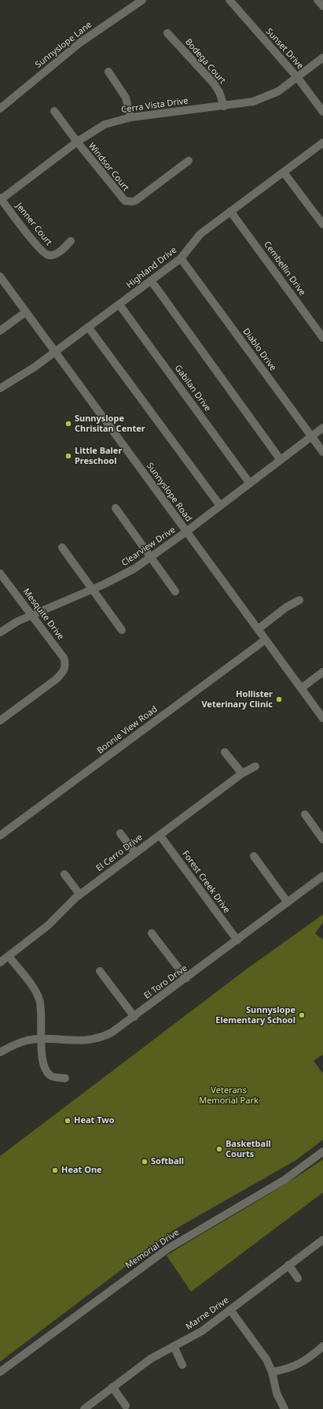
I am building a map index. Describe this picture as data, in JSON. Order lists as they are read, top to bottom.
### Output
{
  "streets": {
    "street": [
      "Sunnyslope Lane",
      "Sunset Drive",
      "Bodega Court",
      "Cerra Vista Drive",
      "Windsor Court",
      "Jenner Court",
      "Highland Drive",
      "Cembellin Drive",
      "Diablo Drive",
      "Gabilan Drive",
      "Sunnyslope Road",
      "Clearview Drive",
      "Mesquite Drive",
      "Bonnie View Road",
      "El Cerro Drive",
      "Forest Creek Drive",
      "El Toro Drive",
      "Memorial Drive",
      "Marne Drive"
    ]
  },
  "crossings": [
    ["Sunset Drive", "Cerra Vista Drive"],
    ["Bodega Court", "Cerra Vista Drive"],
    ["Cerra Vista Drive", "Windsor Court"],
    ["Cerra Vista Drive", "Jenner Court"],
    ["Highland Drive", "Cembellin Drive"],
    ["Highland Drive", "Diablo Drive"],
    ["Highland Drive", "Gabilan Drive"],
    ["Highland Drive", "Sunnyslope Road"],
    ["Diablo Drive", "Clearview Drive"],
    ["Gabilan Drive", "Clearview Drive"],
    ["Sunnyslope Road", "Clearview Drive"],
    ["Sunnyslope Road", "Bonnie View Road"],
    ["Clearview Drive", "Mesquite Drive"],
    ["El Cerro Drive", "Forest Creek Drive"],
    ["Forest Creek Drive", "El Toro Drive"]
  ],
  "parks": ["Veterans Memorial Park"],
  "places": [
    "Sunnyslope Chrisitan Center",
    "Little Baler Preschool",
    "Hollister Veterinary Clinic",
    "Sunnyslope Elementary School",
    "Heat Two",
    "Basketball Courts",
    "Softball",
    "Heat One"
  ]
}
